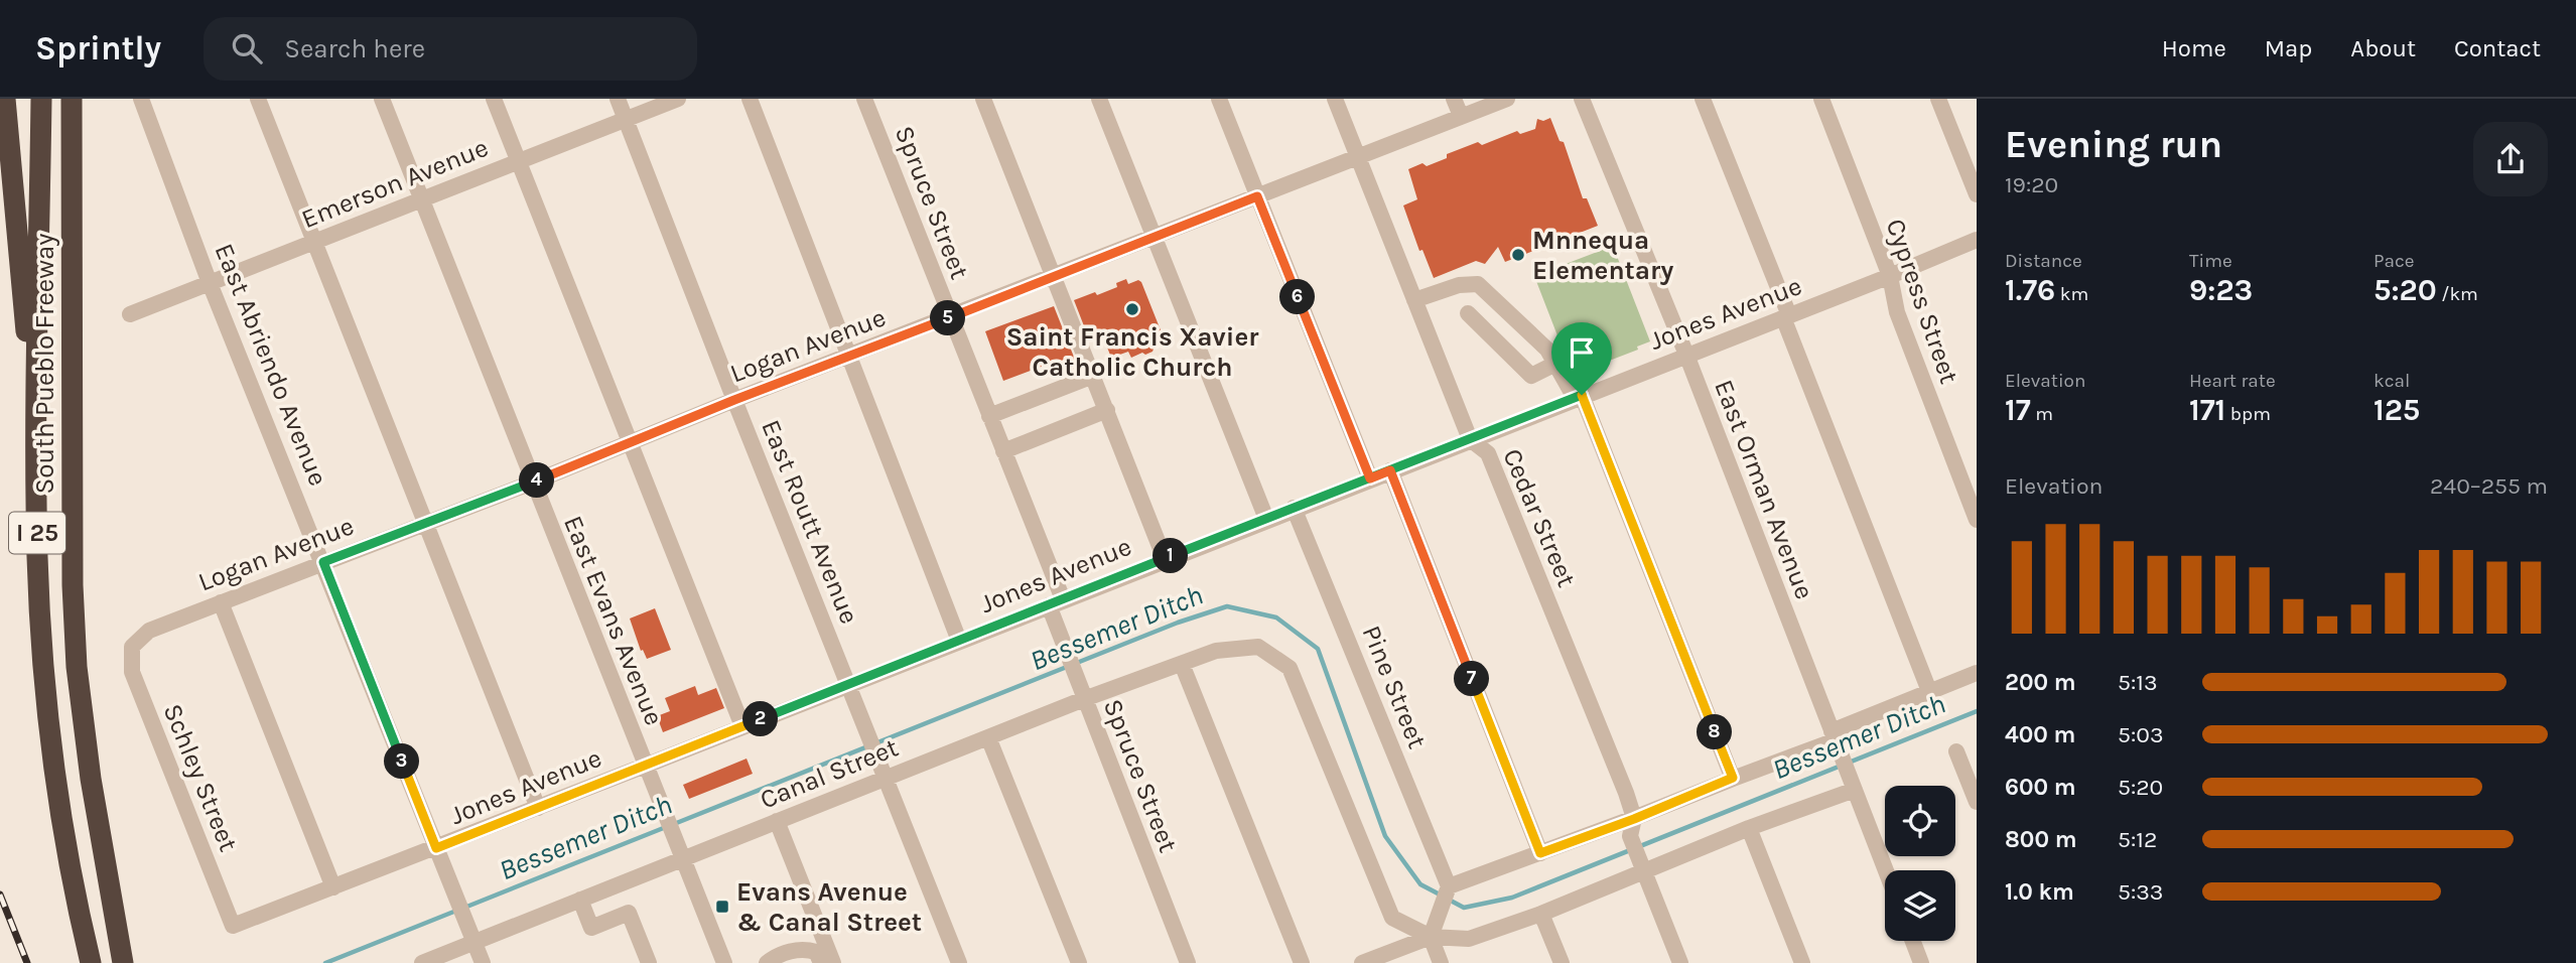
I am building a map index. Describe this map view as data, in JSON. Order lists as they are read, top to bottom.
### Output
{
  "streets": {
    "highway": ["South Pueblo Freeway", "I 25"],
    "street": [
      "Emerson Avenue",
      "Spruce Street",
      "Cypress Street",
      "Jones Avenue",
      "Logan Avenue",
      "East Abriendo Avenue",
      "East Orman Avenue",
      "Cedar Street",
      "East Routt Avenue",
      "East Evans Avenue",
      "Pine Street",
      "Canal Street",
      "Schley Street"
    ]
  },
  "crossings": [
    ["Emerson Avenue", "East Abriendo Avenue"],
    ["Emerson Avenue", "East Routt Avenue"],
    ["Emerson Avenue", "East Evans Avenue"],
    ["Spruce Street", "Jones Avenue"],
    ["Spruce Street", "Logan Avenue"],
    ["Spruce Street", "Canal Street"],
    ["Cypress Street", "Jones Avenue"],
    ["Jones Avenue", "East Abriendo Avenue"],
    ["Jones Avenue", "East Orman Avenue"],
    ["Jones Avenue", "Cedar Street"],
    ["Jones Avenue", "East Routt Avenue"],
    ["Jones Avenue", "East Evans Avenue"],
    ["Jones Avenue", "Pine Street"],
    ["Jones Avenue", "Schley Street"],
    ["Logan Avenue", "East Abriendo Avenue"],
    ["Logan Avenue", "Cedar Street"],
    ["Logan Avenue", "East Routt Avenue"],
    ["Logan Avenue", "East Evans Avenue"],
    ["Logan Avenue", "Schley Street"],
    ["East Abriendo Avenue", "Canal Street"],
    ["East Routt Avenue", "Canal Street"],
    ["East Evans Avenue", "Canal Street"]
  ],
  "water": ["Bessemer Ditch"],
  "places": {
    "other": ["Mnnequa Elementary", "Saint Francis Xavier Catholic Church"],
    "transit": ["Evans Avenue & Canal Street"]
  },
  "page": {
    "header": "Sprintly",
    "search": "Search here",
    "nav": [
      "Home",
      "Map",
      "About",
      "Contact"
    ],
    "heading": ["Evening run", "19:20"],
    "stats": [
      ["Distance", "1.76 km"],
      ["Time", "9:23"],
      ["Pace", "5:20 /km"],
      ["Elevation", "17 m"],
      ["Heart rate", "171 bpm"],
      ["kcal", "125"]
    ],
    "pins": [
      "6",
      "5",
      "4",
      "1",
      "7",
      "2",
      "8",
      "3"
    ],
    "chart": ["Elevation", "240–255 m"],
    "list": [
      {
        "name": "200 m",
        "note": "5:13"
      },
      {
        "name": "400 m",
        "note": "5:03"
      },
      {
        "name": "600 m",
        "note": "5:20"
      },
      {
        "name": "800 m",
        "note": "5:12"
      },
      {
        "name": "1.0 km",
        "note": "5:33"
      }
    ]
  }
}
